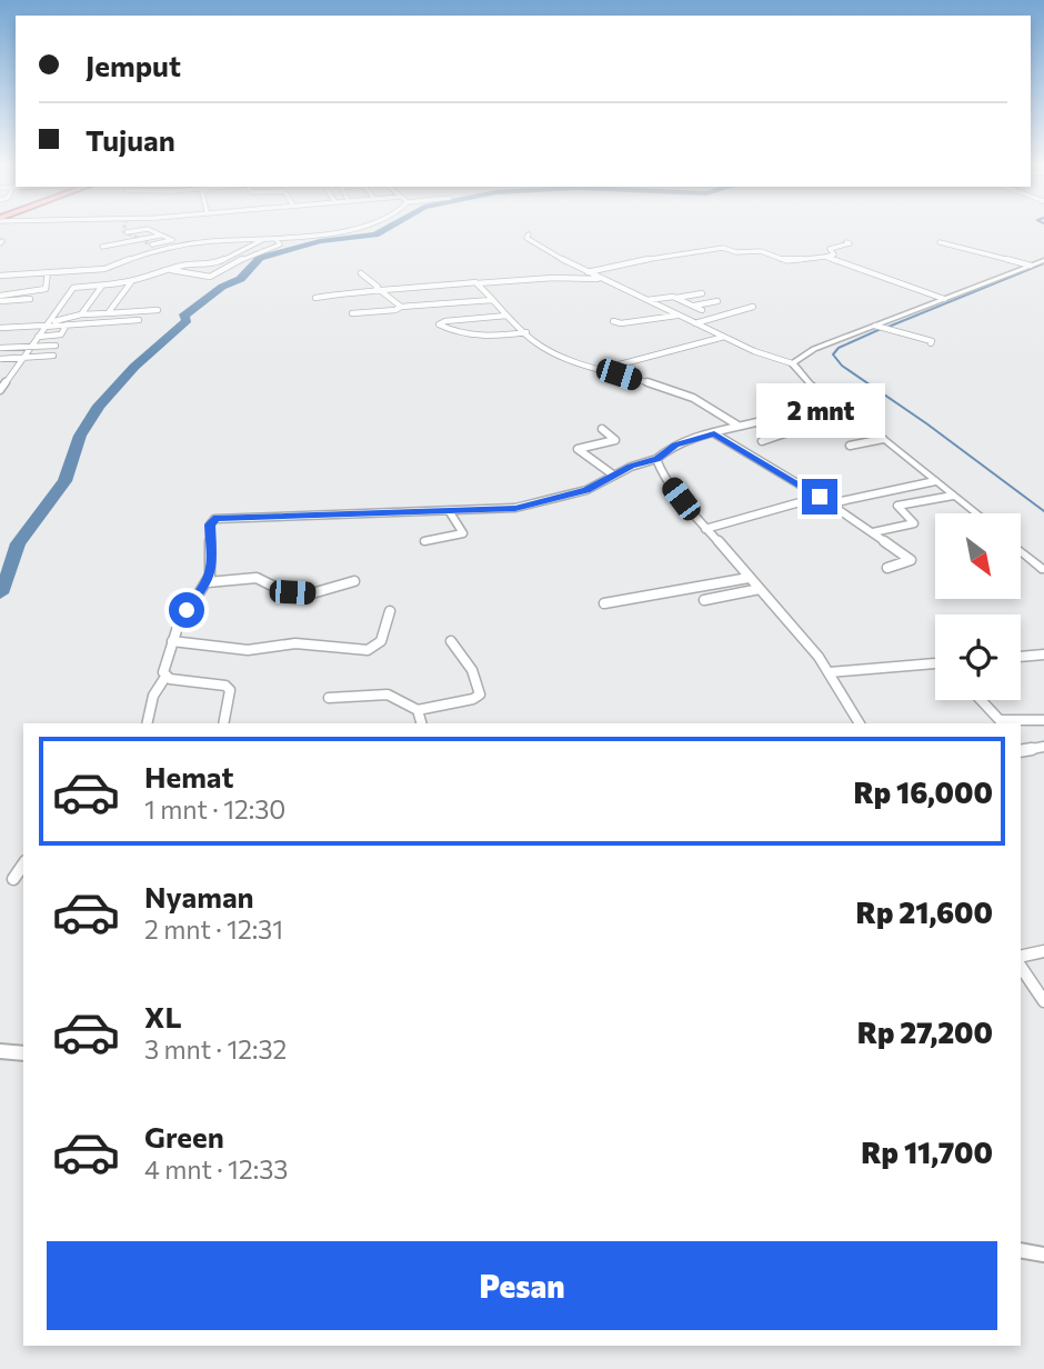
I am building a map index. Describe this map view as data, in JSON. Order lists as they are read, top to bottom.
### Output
{
  "north": "bottom right",
  "page": {
    "banner": ["Jemput", "Tujuan"],
    "bubble": "2 mnt",
    "list": [
      {
        "name": "Hemat",
        "note": "1 mnt · 12:30",
        "value": "Rp 16,000"
      },
      {
        "name": "Nyaman",
        "note": "2 mnt · 12:31",
        "value": "Rp 21,600"
      },
      {
        "name": "XL",
        "note": "3 mnt · 12:32",
        "value": "Rp 27,200"
      },
      {
        "name": "Green",
        "note": "4 mnt · 12:33",
        "value": "Rp 11,700"
      }
    ],
    "buttons": "Pesan"
  }
}
